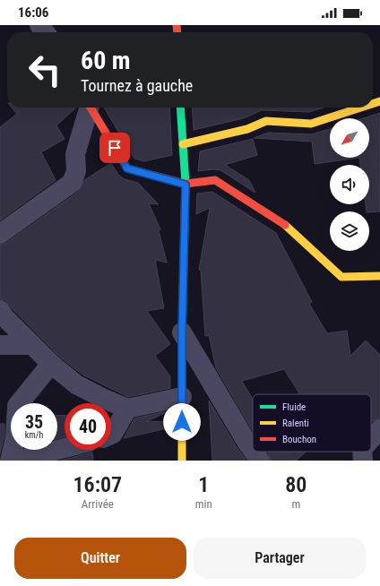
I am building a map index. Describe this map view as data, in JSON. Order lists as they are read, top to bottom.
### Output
{
  "legend": ["Fluide", "Ralenti", "Bouchon"],
  "north": "bottom left",
  "page": {
    "status": "16:06",
    "turn": ["60 m", "Tournez à gauche"],
    "speed": "35 km/h",
    "limit": "40",
    "eta": [
      "16:07",
      "Arrivée",
      "1",
      "min",
      "80",
      "m"
    ],
    "buttons": ["Quitter", "Partager"]
  }
}
